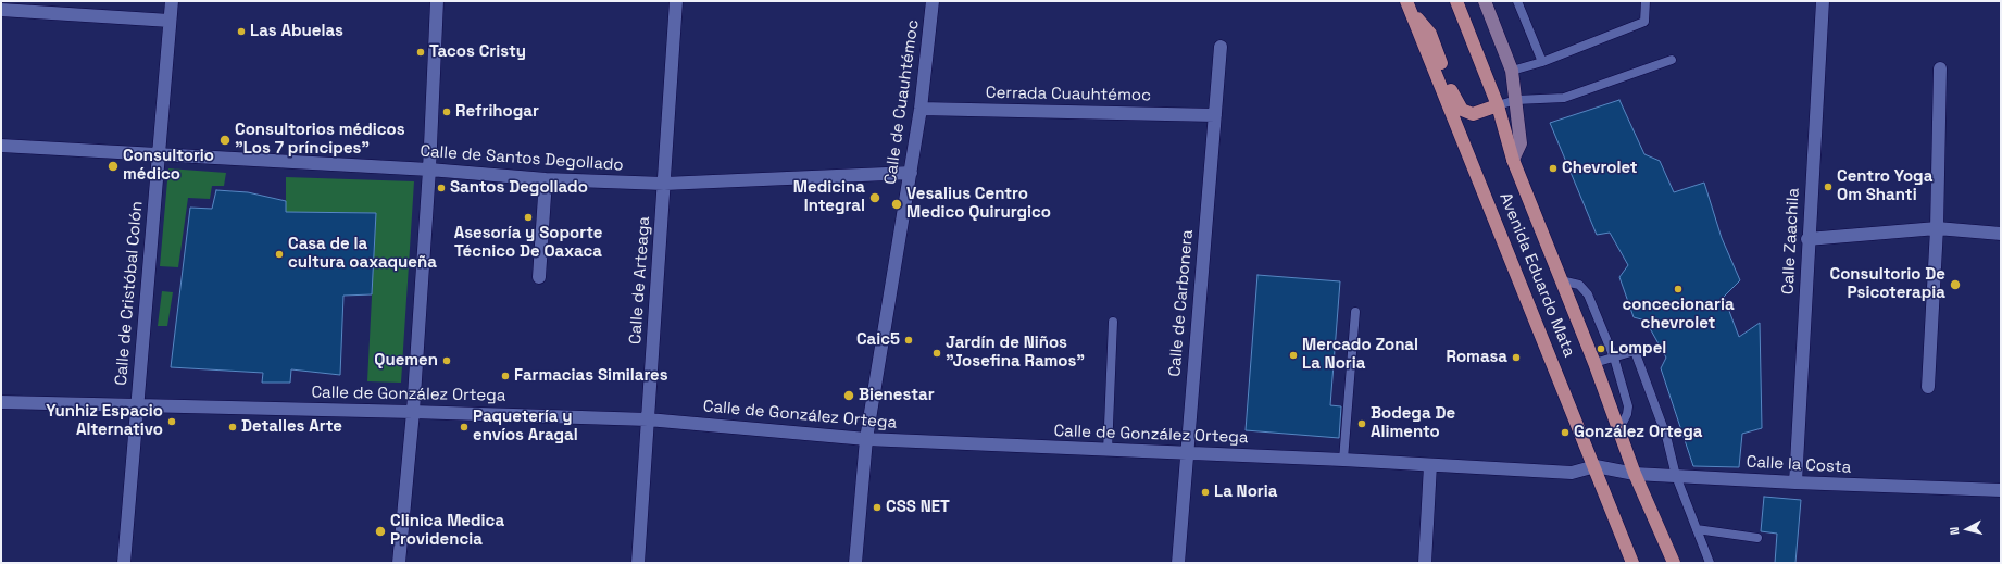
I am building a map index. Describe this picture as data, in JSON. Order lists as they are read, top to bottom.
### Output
{
  "streets": {
    "main road": ["Avenida Eduardo Mata"],
    "street": [
      "Cerrada Cuauhtémoc",
      "Calle de Cuauhtémoc",
      "Calle de Santos Degollado",
      "Calle Zaachila",
      "Calle de Arteaga",
      "Calle de Cristóbal Colón",
      "Calle de Carbonera",
      "Calle de González Ortega",
      "Calle la Costa"
    ]
  },
  "crossings": [
    ["Cerrada Cuauhtémoc", "Calle de Cuauhtémoc"],
    ["Cerrada Cuauhtémoc", "Calle de Carbonera"],
    ["Calle de Cuauhtémoc", "Calle de Santos Degollado"],
    ["Calle de Cuauhtémoc", "Calle de González Ortega"],
    ["Calle de Santos Degollado", "Calle de Arteaga"],
    ["Calle de Santos Degollado", "Calle de Cristóbal Colón"],
    ["Calle Zaachila", "Calle la Costa"],
    ["Avenida Eduardo Mata", "Calle de González Ortega"],
    ["Avenida Eduardo Mata", "Calle la Costa"],
    ["Calle de Arteaga", "Calle de González Ortega"],
    ["Calle de Cristóbal Colón", "Calle de González Ortega"],
    ["Calle de Carbonera", "Calle de González Ortega"],
    ["Calle de González Ortega", "Calle la Costa"]
  ],
  "places": [
    "Las Abuelas",
    "Tacos Cristy",
    "Refrihogar",
    "Consultorios médicos \"Los 7 príncipes\"",
    "Consultorio médico",
    "Chevrolet",
    "Centro Yoga Om Shanti",
    "Santos Degollado",
    "Medicina Integral",
    "Vesalius Centro Medico Quirurgico",
    "Asesoría y Soporte Técnico De Oaxaca",
    "Casa de la cultura oaxaqueña",
    "Consultorio De Psicoterapia",
    "concecionaria chevrolet",
    "Caic5",
    "Lompel",
    "Jardín de Niños \"Josefina Ramos\"",
    "Mercado Zonal La Noria",
    "Romasa",
    "Quemen",
    "Farmacias Similares",
    "Bienestar",
    "Yunhiz Espacio Alternativo",
    "Bodega De Alimento",
    "Detalles Arte",
    "Paquetería y envíos Aragal",
    "González Ortega",
    "La Noria",
    "CSS NET",
    "Clinica Medica Providencia"
  ],
  "north": "left"
}
